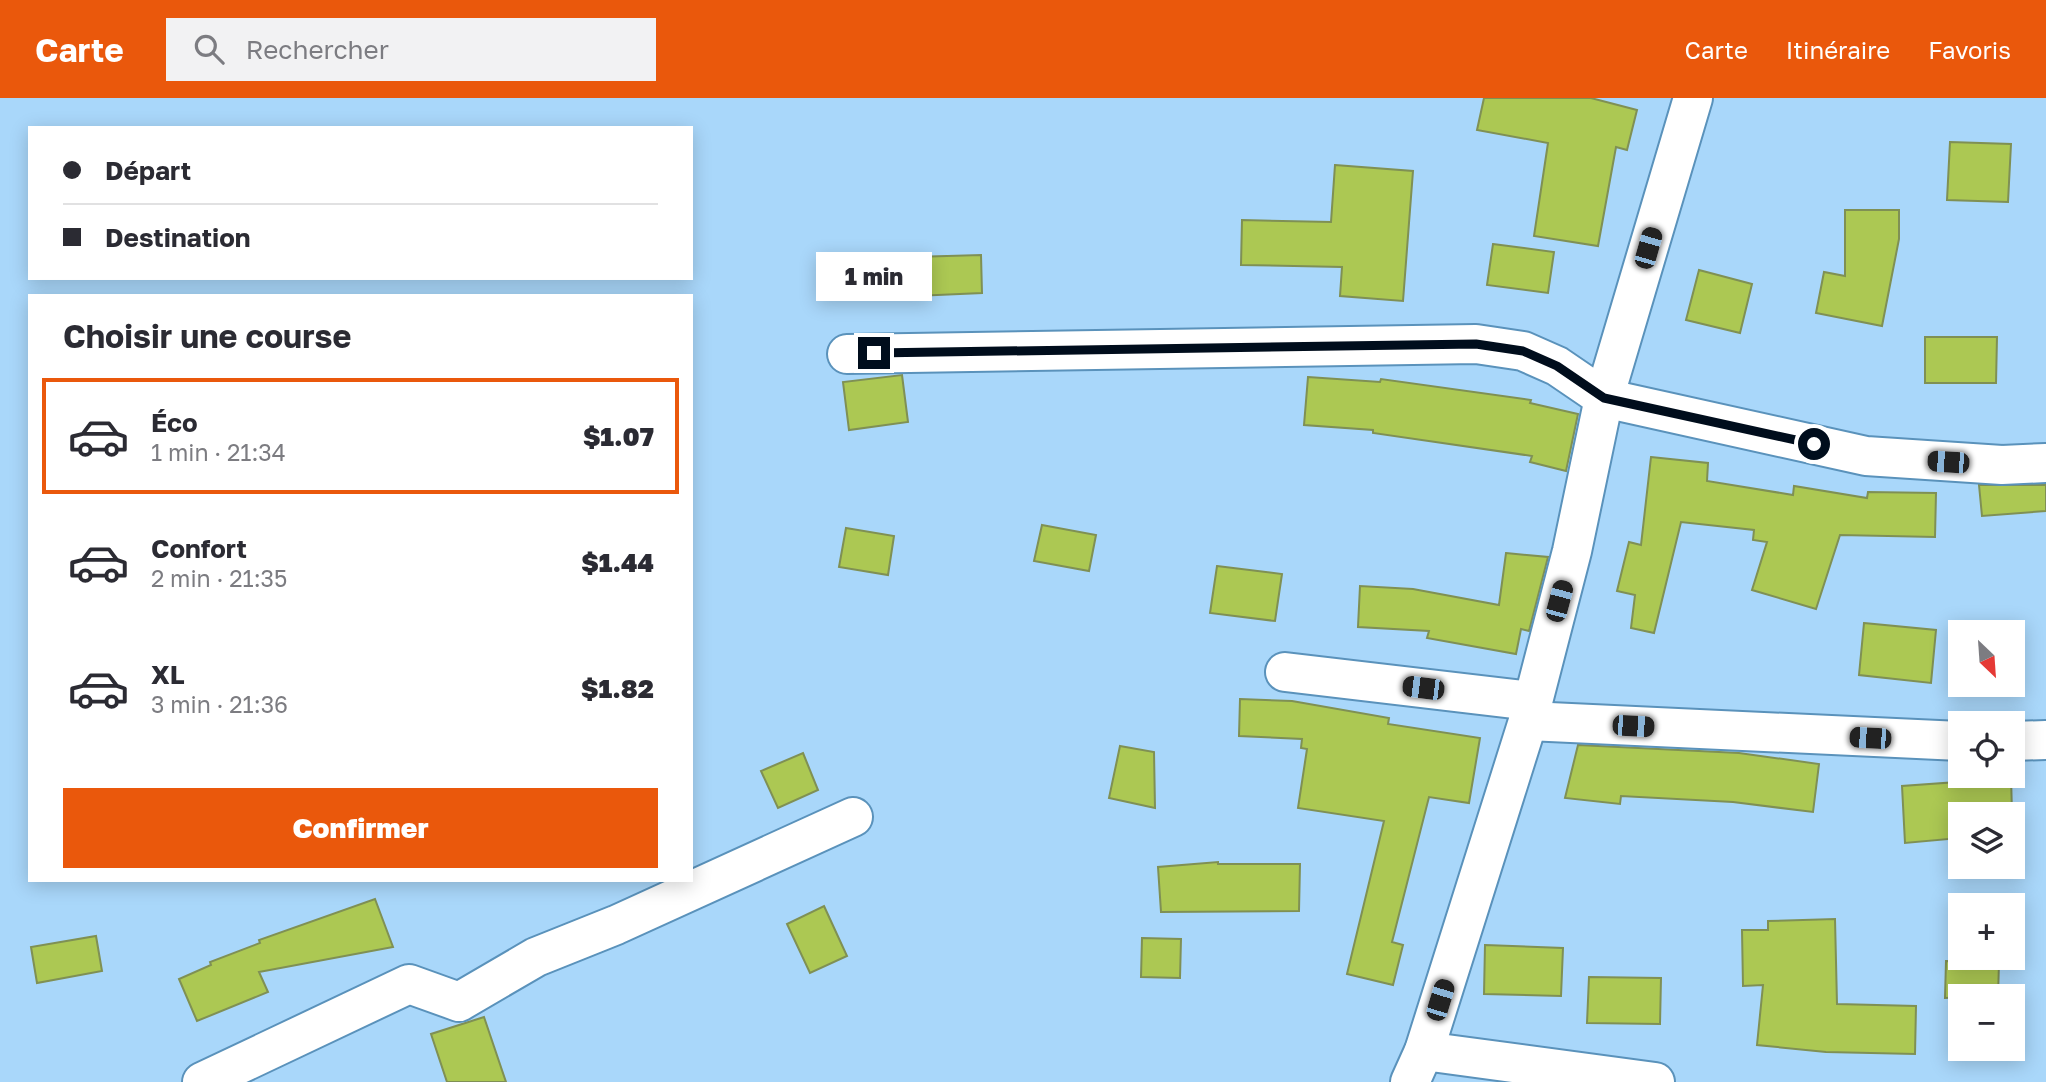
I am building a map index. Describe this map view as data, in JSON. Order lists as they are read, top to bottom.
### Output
{
  "north": "bottom right",
  "page": {
    "header": "Carte",
    "search": "Rechercher",
    "nav": ["Carte", "Itinéraire", "Favoris"],
    "banner": ["Départ", "Destination"],
    "bubble": "1 min",
    "heading": "Choisir une course",
    "list": [
      {
        "name": "Éco",
        "note": "1 min · 21:34",
        "value": "$1.07"
      },
      {
        "name": "Confort",
        "note": "2 min · 21:35",
        "value": "$1.44"
      },
      {
        "name": "XL",
        "note": "3 min · 21:36",
        "value": "$1.82"
      }
    ],
    "map_buttons": ["+", "−"],
    "buttons": "Confirmer"
  }
}
